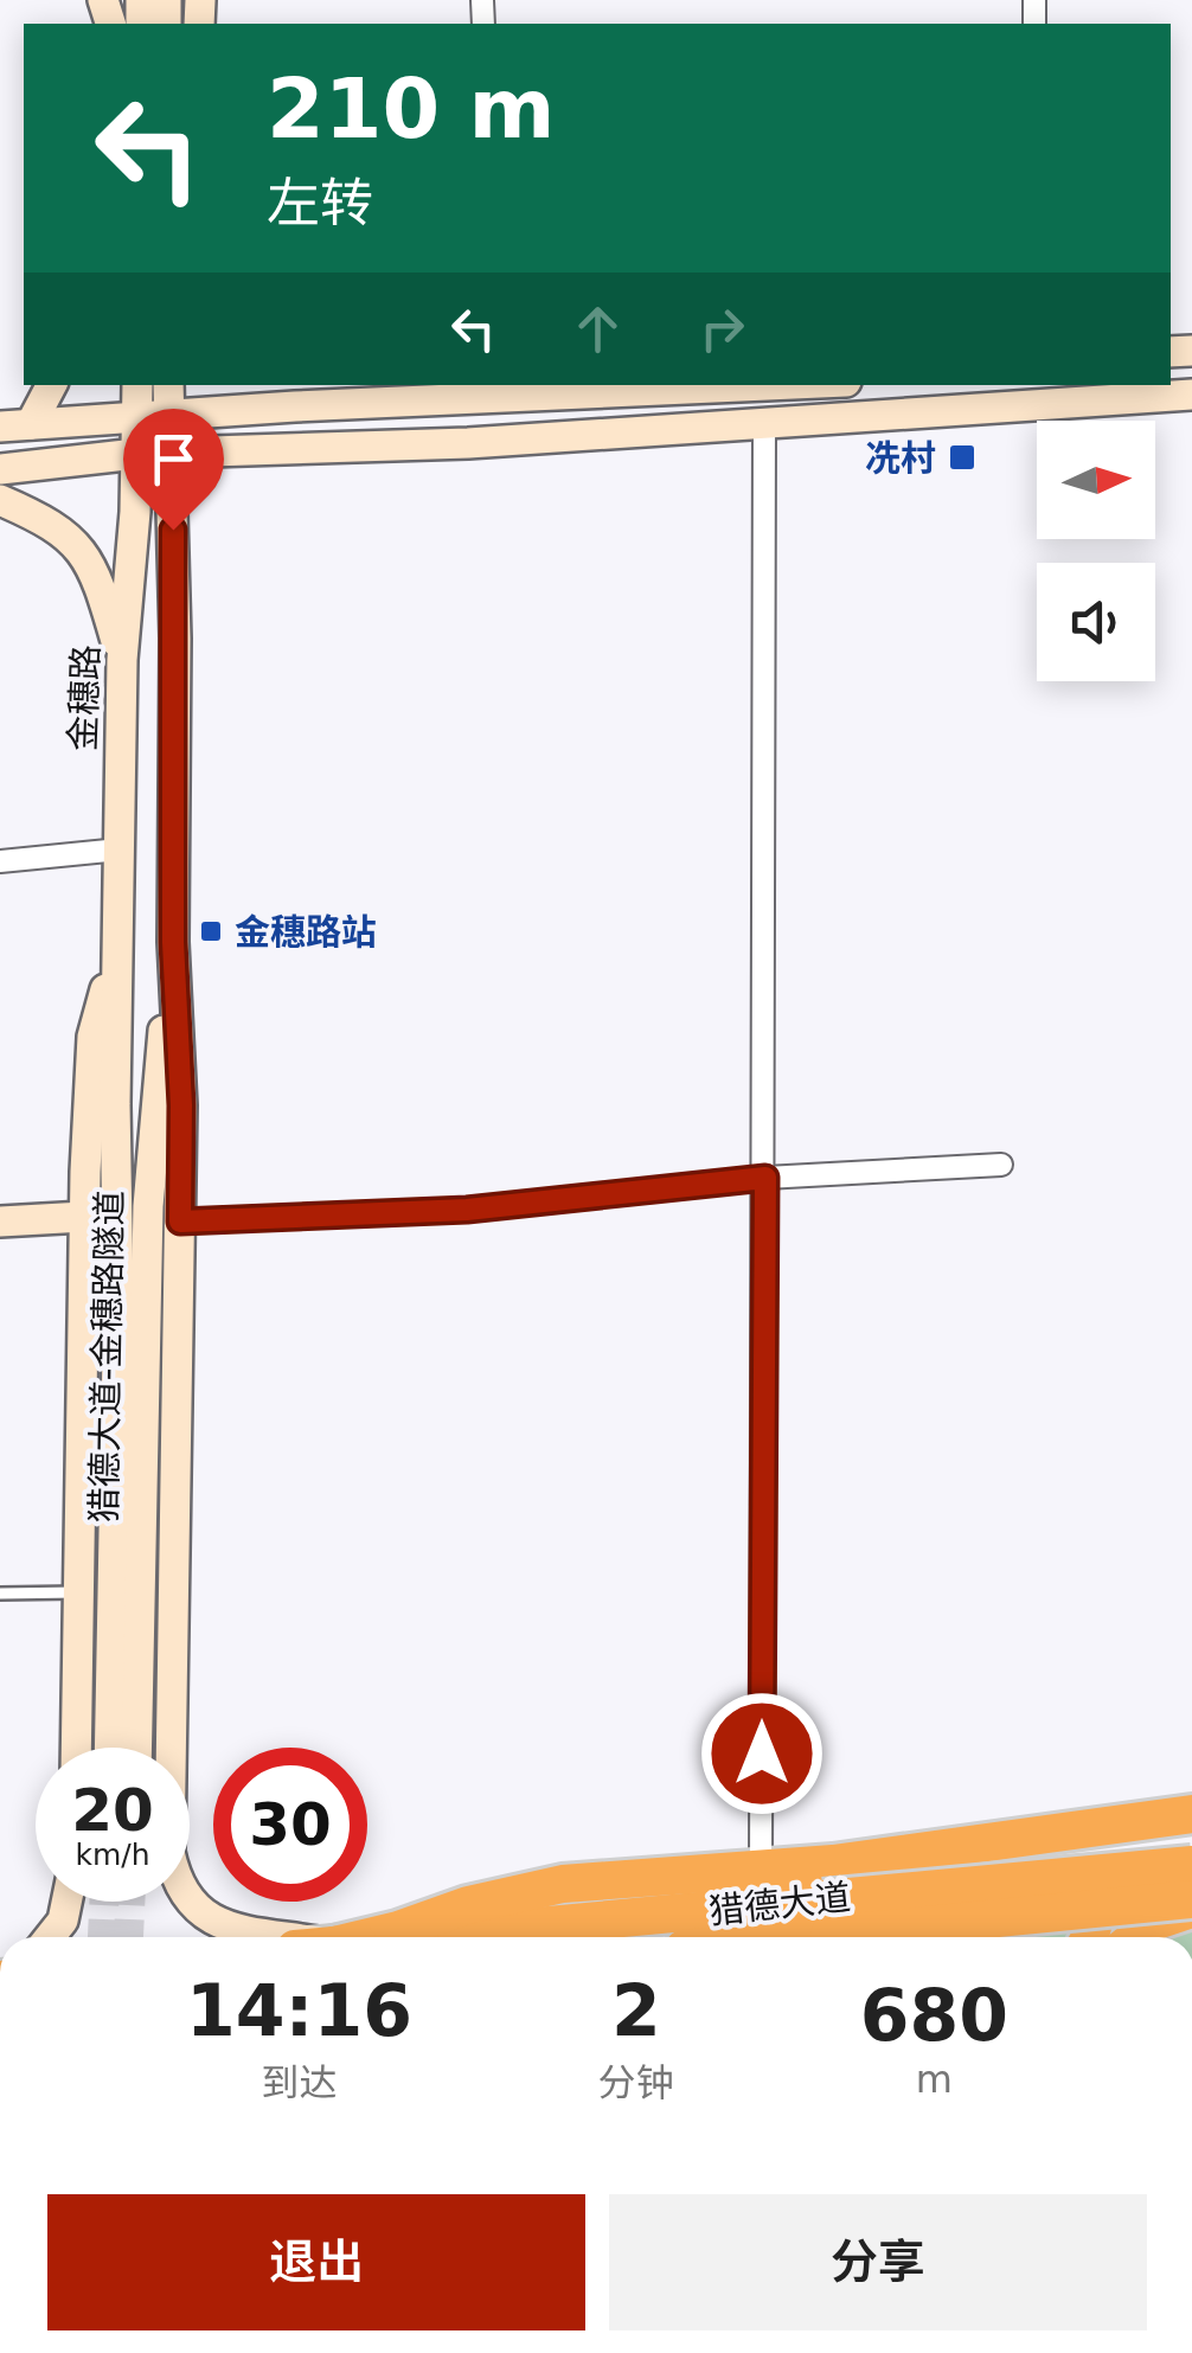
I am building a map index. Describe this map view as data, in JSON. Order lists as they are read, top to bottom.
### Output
{
  "streets": {
    "highway": ["猎德大道"],
    "main road": ["金穗路", "猎德大道-金穗路隧道"]
  },
  "crossings": [
    ["金穗路", "猎德大道-金穗路隧道"]
  ],
  "places": {
    "transit": ["冼村", "金穗路站"]
  },
  "north": "right",
  "page": {
    "turn": ["210 m", "左转"],
    "speed": "20 km/h",
    "limit": "30",
    "eta": [
      "14:16",
      "到达",
      "2",
      "分钟",
      "680",
      "m"
    ],
    "buttons": ["退出", "分享"]
  }
}
